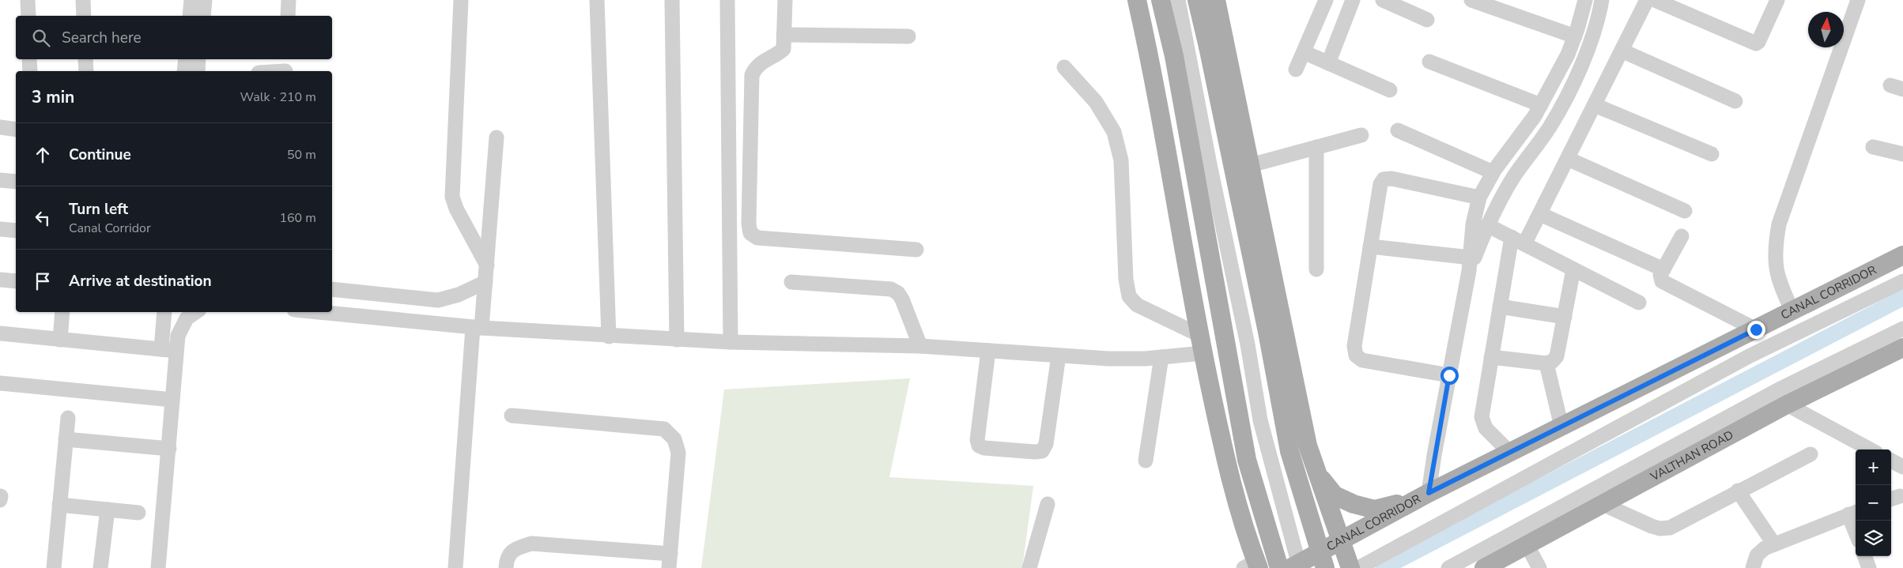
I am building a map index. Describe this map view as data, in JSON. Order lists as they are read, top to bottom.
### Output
{
  "streets": {
    "main road": ["CANAL CORRIDOR", "VALTHAN ROAD"]
  },
  "north": "top",
  "page": {
    "search": "Search here",
    "heading": ["3 min", "Walk · 210 m"],
    "list": [
      ["Continue", "50 m"],
      ["Turn left", "Canal Corridor", "160 m"],
      "Arrive at destination"
    ],
    "map_buttons": ["+", "−"]
  }
}
